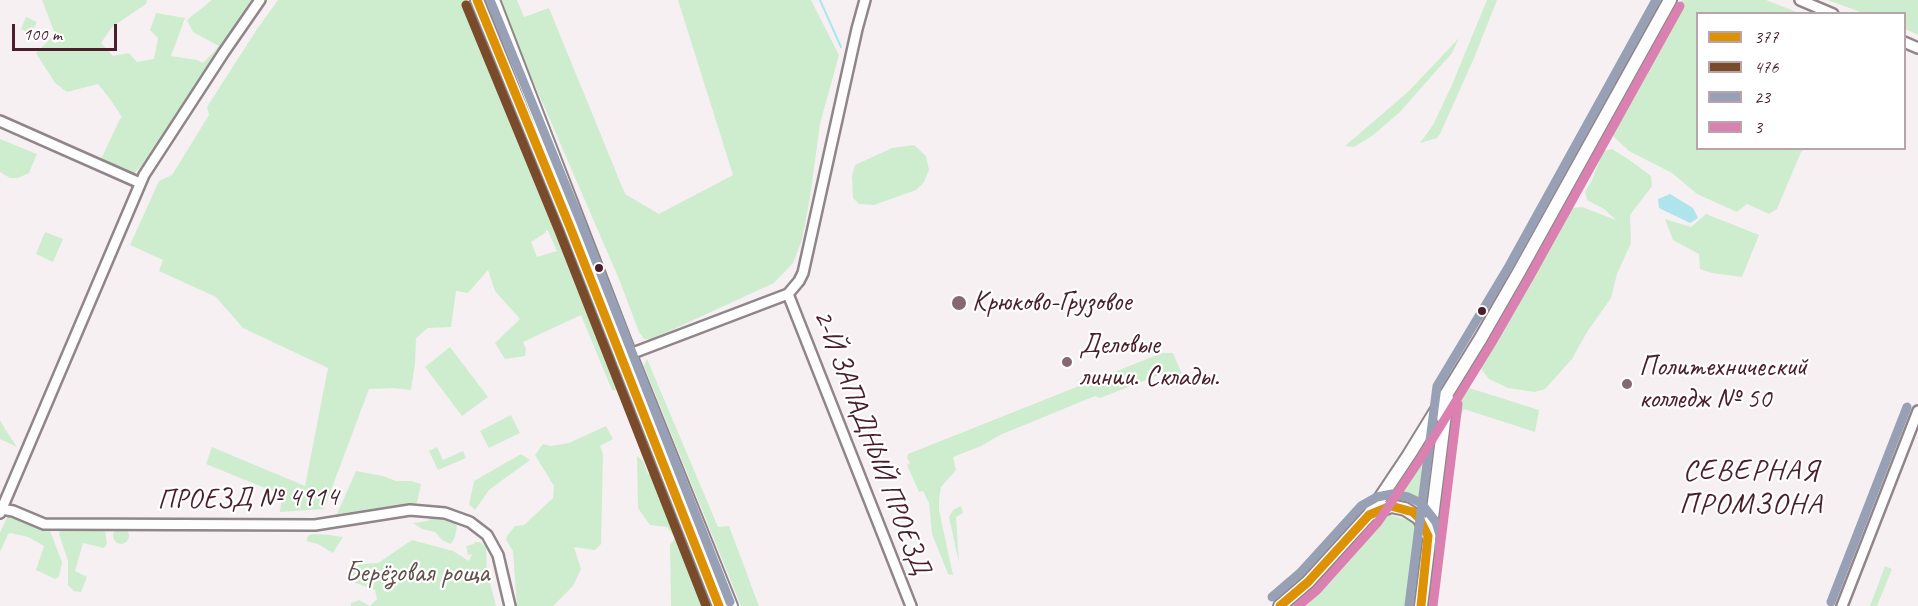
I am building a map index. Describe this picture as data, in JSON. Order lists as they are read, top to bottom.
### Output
{
  "streets": {
    "street": ["2-Й ЗАПАДНЫЙ ПРОЕЗД", "ПРОЕЗД № 4914"]
  },
  "districts": ["СЕВЕРНАЯ ПРОМЗОНА"],
  "parks": ["Берёзовая роща"],
  "places": ["Крюково-Грузовое", "Деловые линии. Склады.", "Политехнический колледж № 50"],
  "lines": [
    "transit line 377",
    "transit line 23",
    "transit line 476",
    "transit line 3"
  ],
  "legend": [
    "377",
    "476",
    "23",
    "3"
  ],
  "scale_bar": "100 m"
}
